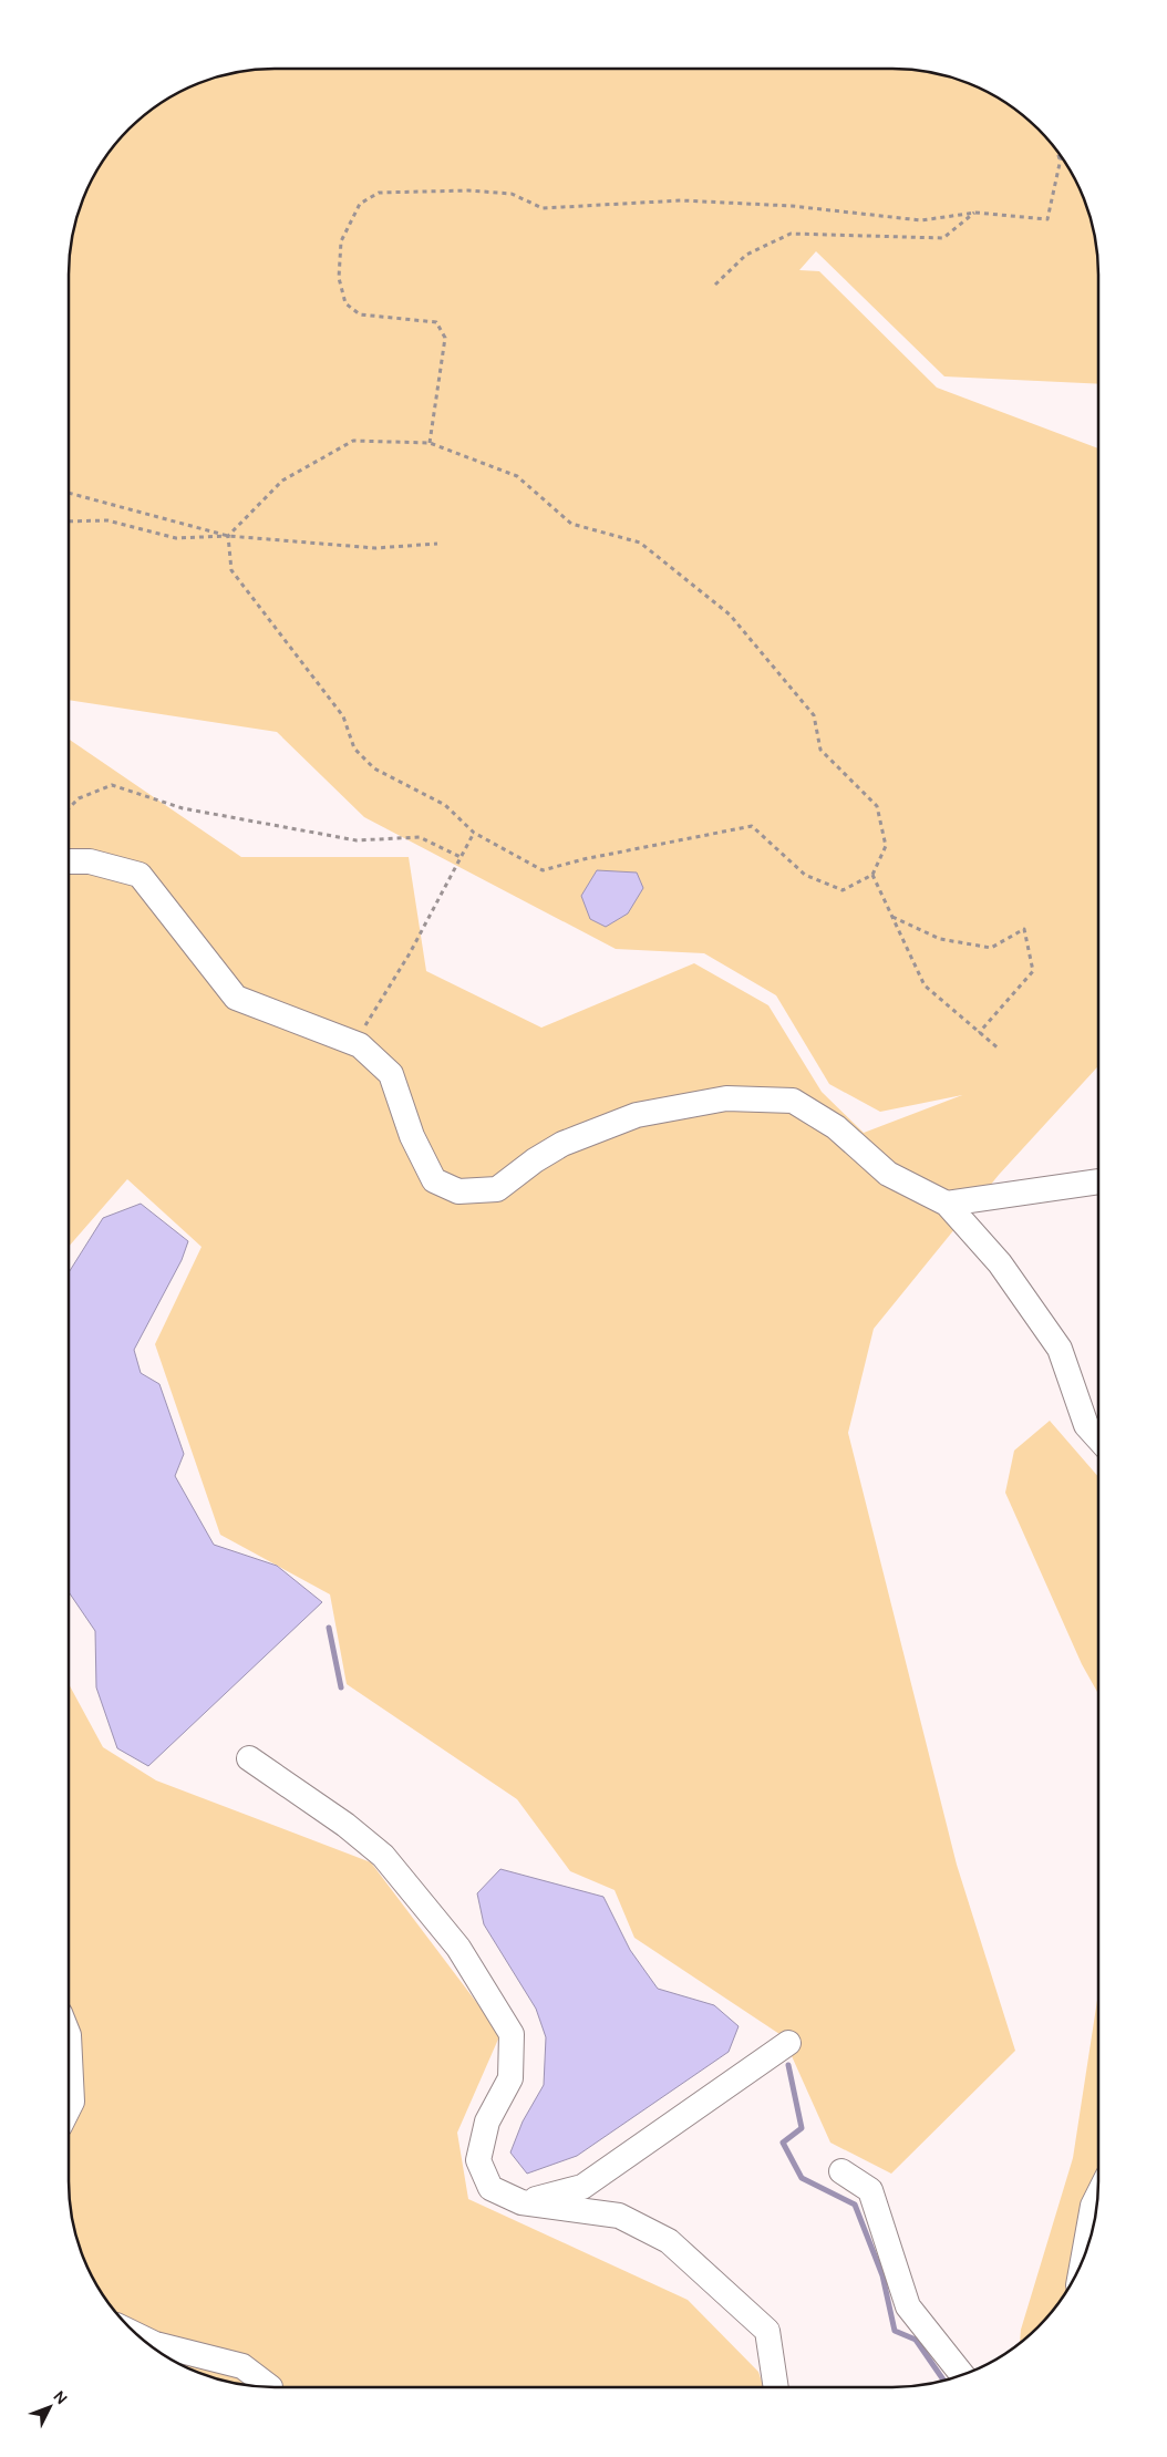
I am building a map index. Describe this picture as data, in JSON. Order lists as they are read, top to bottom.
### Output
{
  "north": "top right"
}
